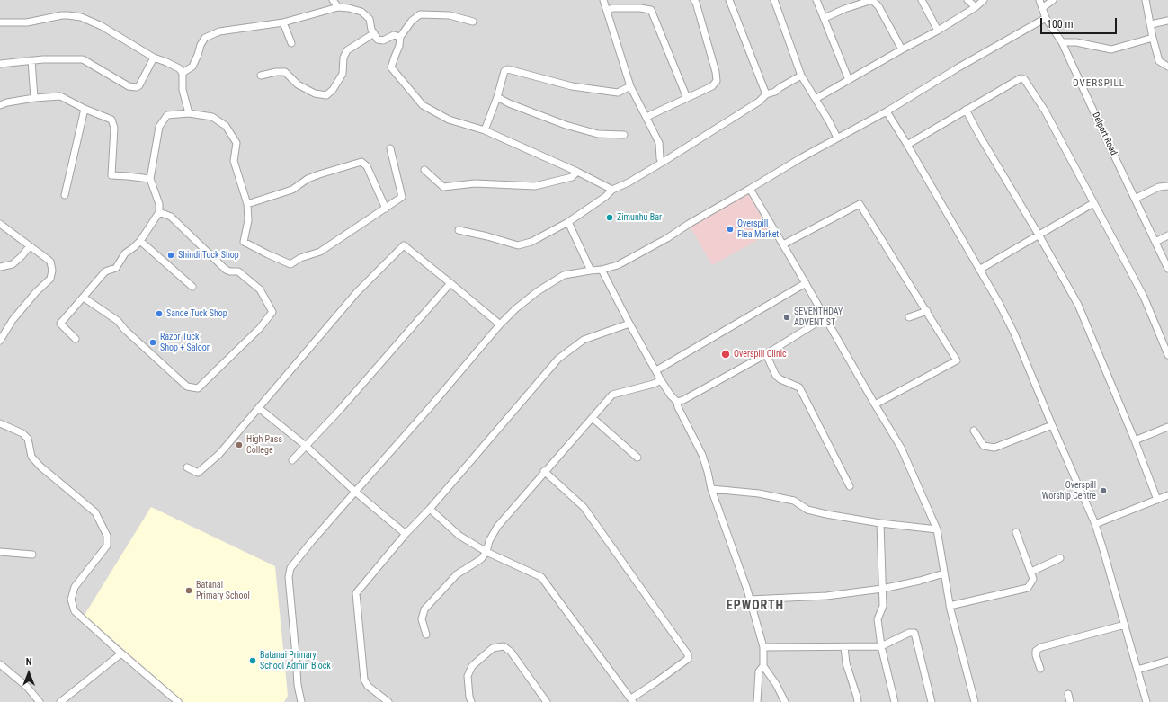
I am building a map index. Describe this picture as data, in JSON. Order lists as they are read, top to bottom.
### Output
{
  "streets": {
    "street": ["Delport Road"]
  },
  "districts": ["OVERSPILL", "EPWORTH"],
  "places": [
    "Zimunhu Bar",
    "Overspill Flea Market",
    "Shindi Tuck Shop",
    "Sande Tuck Shop",
    "SEVENTHDAY ADVENTIST",
    "Razor Tuck Shop + Saloon",
    "Overspill Clinic",
    "High Pass College",
    "Overspill Worship Centre",
    "Batanai Primary School",
    "Batanai Primary School Admin Block"
  ],
  "scale_bar": "100 m",
  "north": "top"
}
